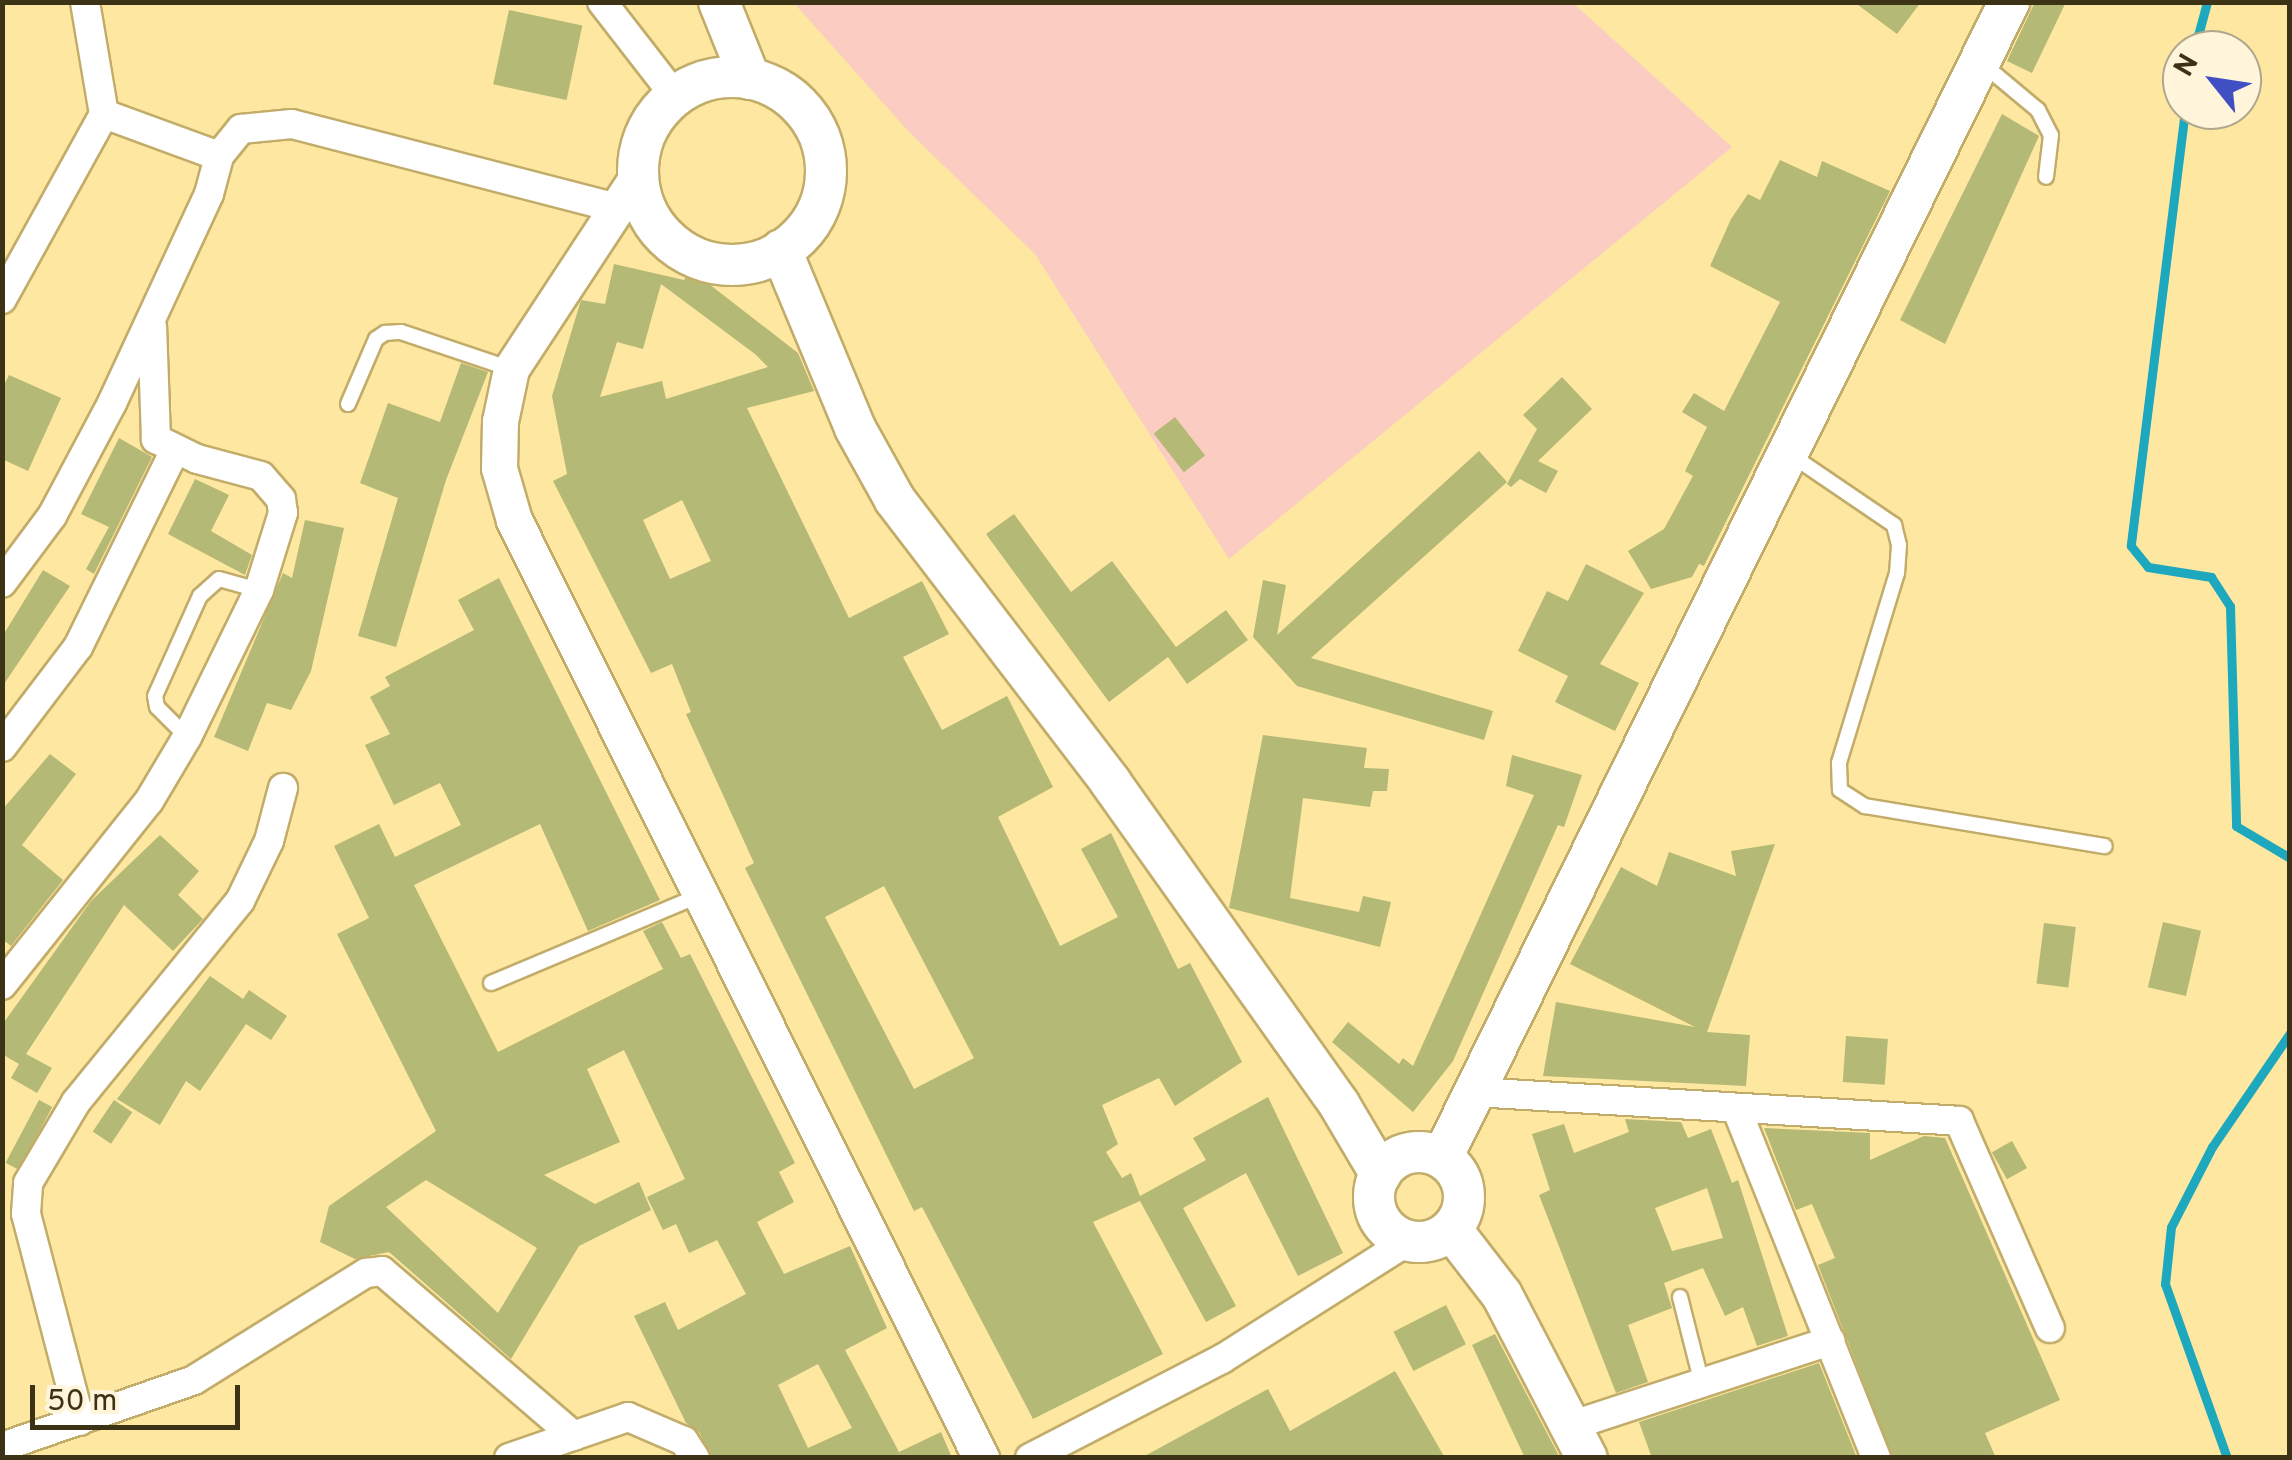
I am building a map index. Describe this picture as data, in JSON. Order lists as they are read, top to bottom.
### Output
{
  "scale_bar": "50 m",
  "north": "top left"
}
